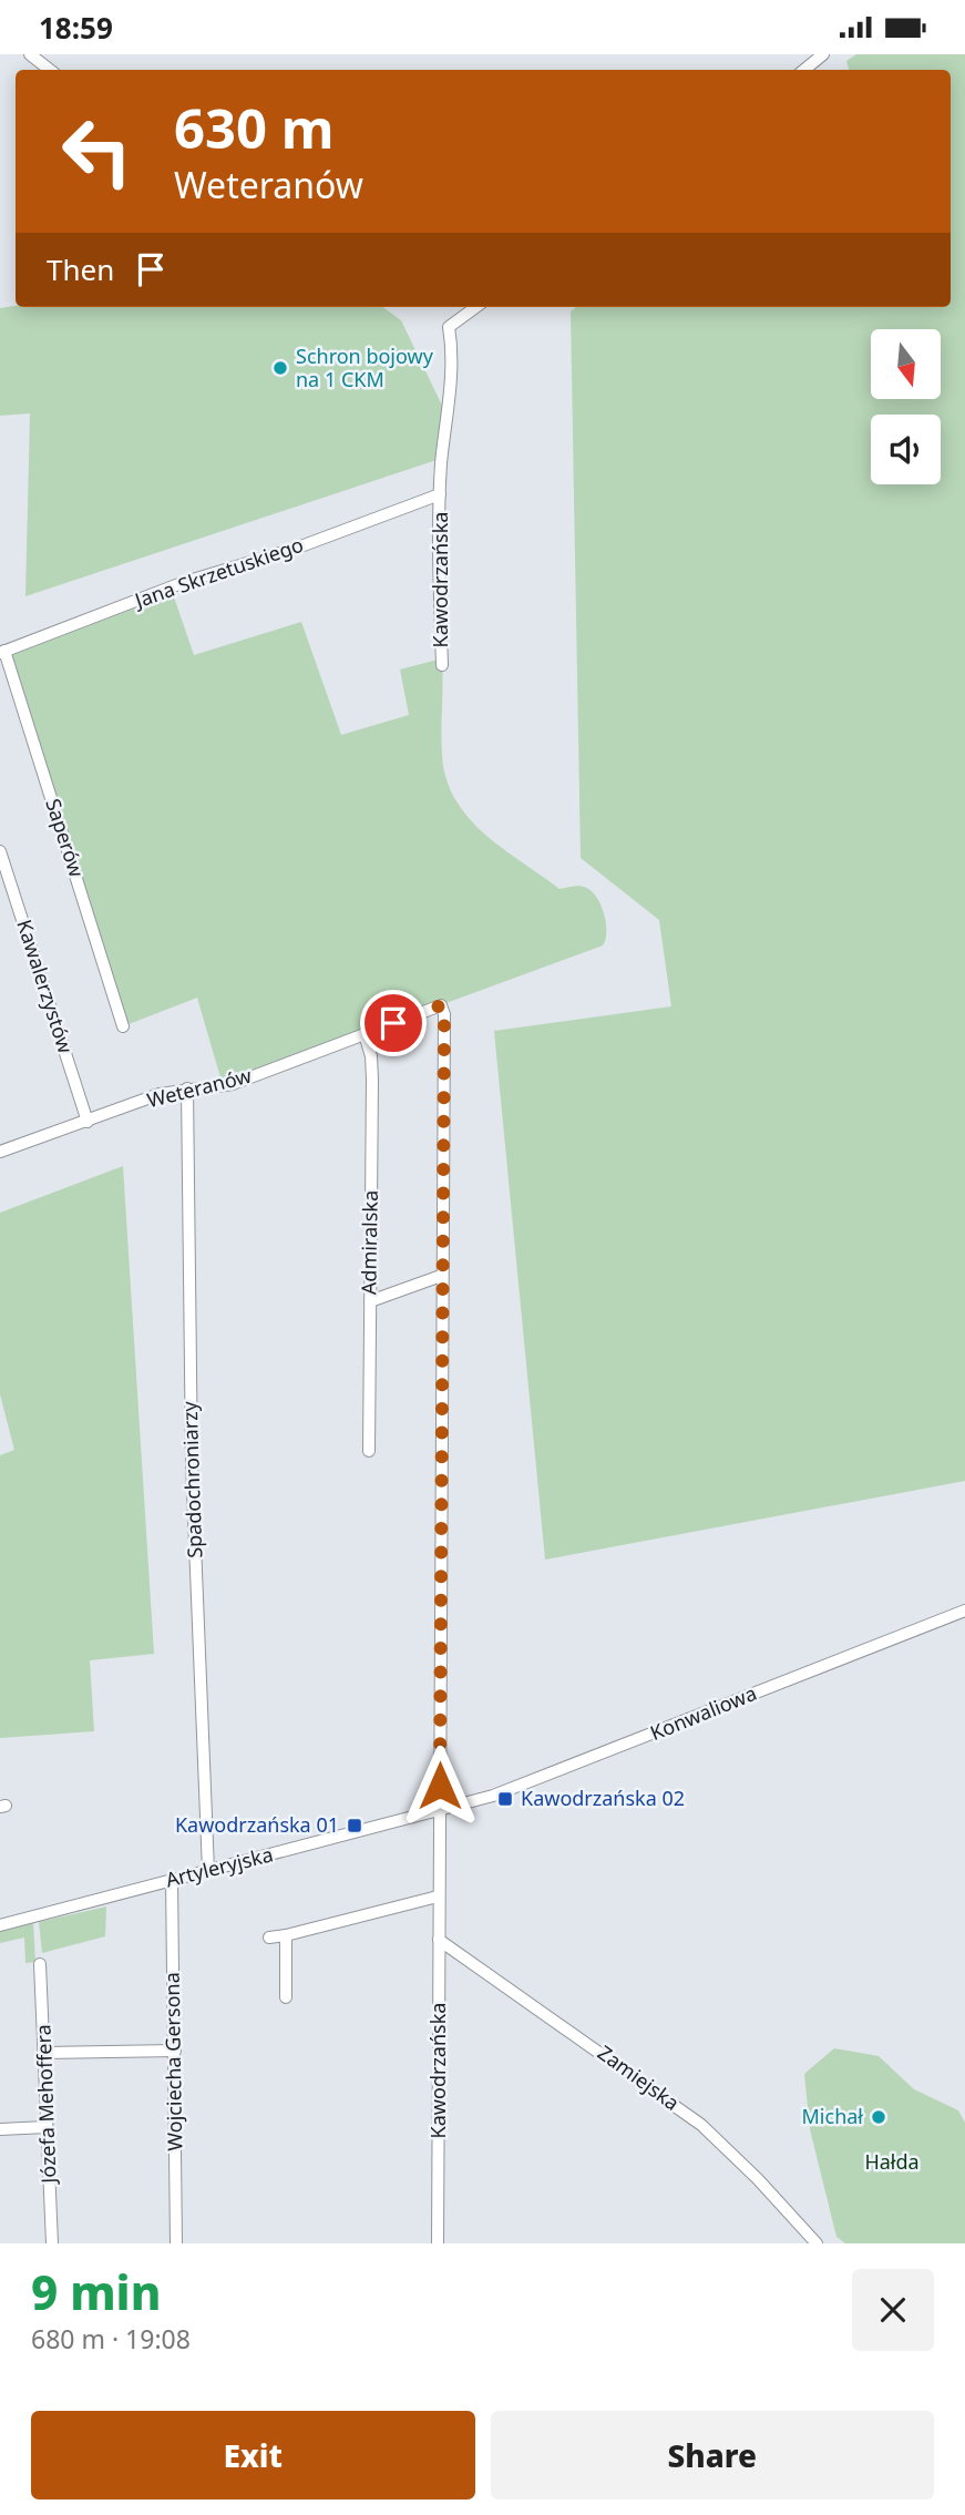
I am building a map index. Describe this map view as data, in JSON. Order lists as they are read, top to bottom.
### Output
{
  "streets": {
    "street": [
      "Jana Skrzetuskiego",
      "Kawodrzańska",
      "Saperów",
      "Kawalerzystów",
      "Weteranów",
      "Admiralska",
      "Spadochroniarzy",
      "Konwaliowa",
      "Artyleryjska",
      "Wojciecha Gersona",
      "Zamiejska",
      "Józefa Mehoffera"
    ]
  },
  "crossings": [
    ["Jana Skrzetuskiego", "Kawodrzańska"],
    ["Jana Skrzetuskiego", "Saperów"],
    ["Kawodrzańska", "Weteranów"],
    ["Kawodrzańska", "Konwaliowa"],
    ["Kawodrzańska", "Artyleryjska"],
    ["Kawodrzańska", "Zamiejska"],
    ["Kawalerzystów", "Weteranów"],
    ["Weteranów", "Admiralska"],
    ["Weteranów", "Spadochroniarzy"],
    ["Spadochroniarzy", "Artyleryjska"],
    ["Konwaliowa", "Artyleryjska"],
    ["Artyleryjska", "Wojciecha Gersona"]
  ],
  "parks": ["Hałda"],
  "places": {
    "other": ["Schron bojowy na 1 CKM", "Michał"],
    "transit": ["Kawodrzańska 02", "Kawodrzańska 01"]
  },
  "north": "bottom",
  "page": {
    "status": "18:59",
    "turn": ["630 m", "Weteranów"],
    "then": "Then",
    "heading": ["9 min", "680 m · 19:08"],
    "buttons": ["Exit", "Share"]
  }
}
